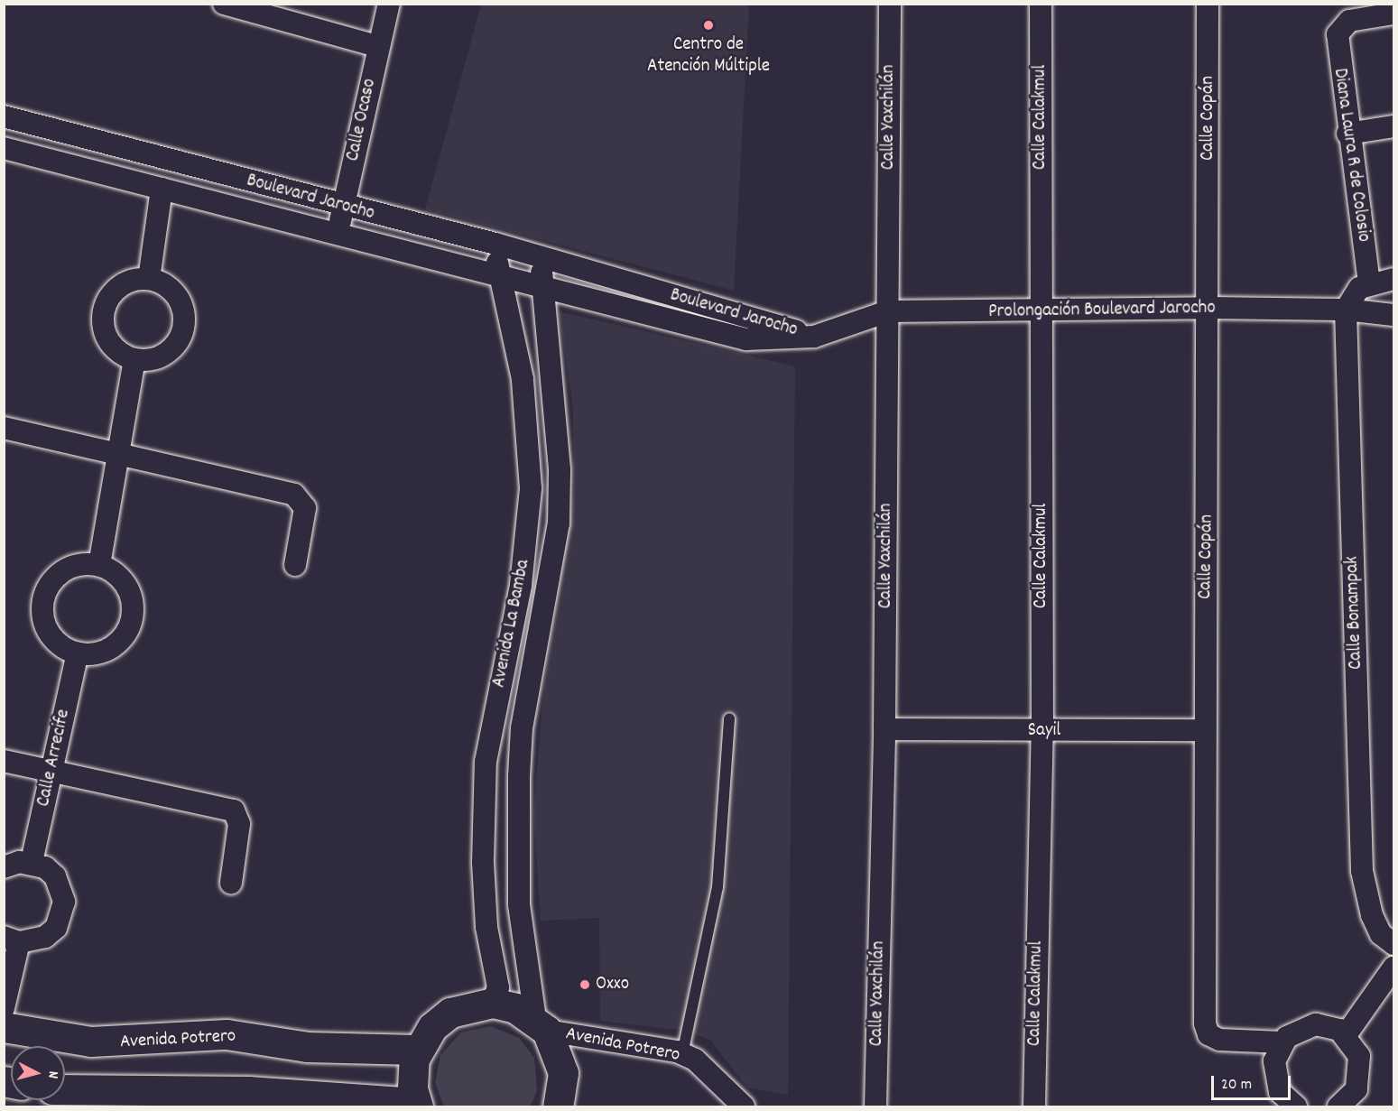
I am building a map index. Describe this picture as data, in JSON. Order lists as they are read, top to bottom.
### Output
{
  "streets": {
    "street": [
      "Calle Yaxchilán",
      "Calle Calakmul",
      "Calle Copán",
      "Calle Ocaso",
      "Diana Laura R de Colosio",
      "Boulevard Jarocho",
      "Prolongación Boulevard Jarocho",
      "Calle Bonampak",
      "Avenida La Bamba",
      "Sayil",
      "Calle Arrecife",
      "Avenida Potrero"
    ]
  },
  "crossings": [
    ["Calle Yaxchilán", "Prolongación Boulevard Jarocho"],
    ["Calle Yaxchilán", "Sayil"],
    ["Calle Calakmul", "Prolongación Boulevard Jarocho"],
    ["Calle Calakmul", "Sayil"],
    ["Calle Copán", "Prolongación Boulevard Jarocho"],
    ["Calle Copán", "Sayil"],
    ["Calle Ocaso", "Boulevard Jarocho"],
    ["Boulevard Jarocho", "Prolongación Boulevard Jarocho"],
    ["Boulevard Jarocho", "Avenida La Bamba"],
    ["Prolongación Boulevard Jarocho", "Calle Bonampak"],
    ["Avenida La Bamba", "Avenida Potrero"]
  ],
  "places": ["Centro de Atención Múltiple", "Oxxo"],
  "scale_bar": "20 m",
  "north": "right"
}
